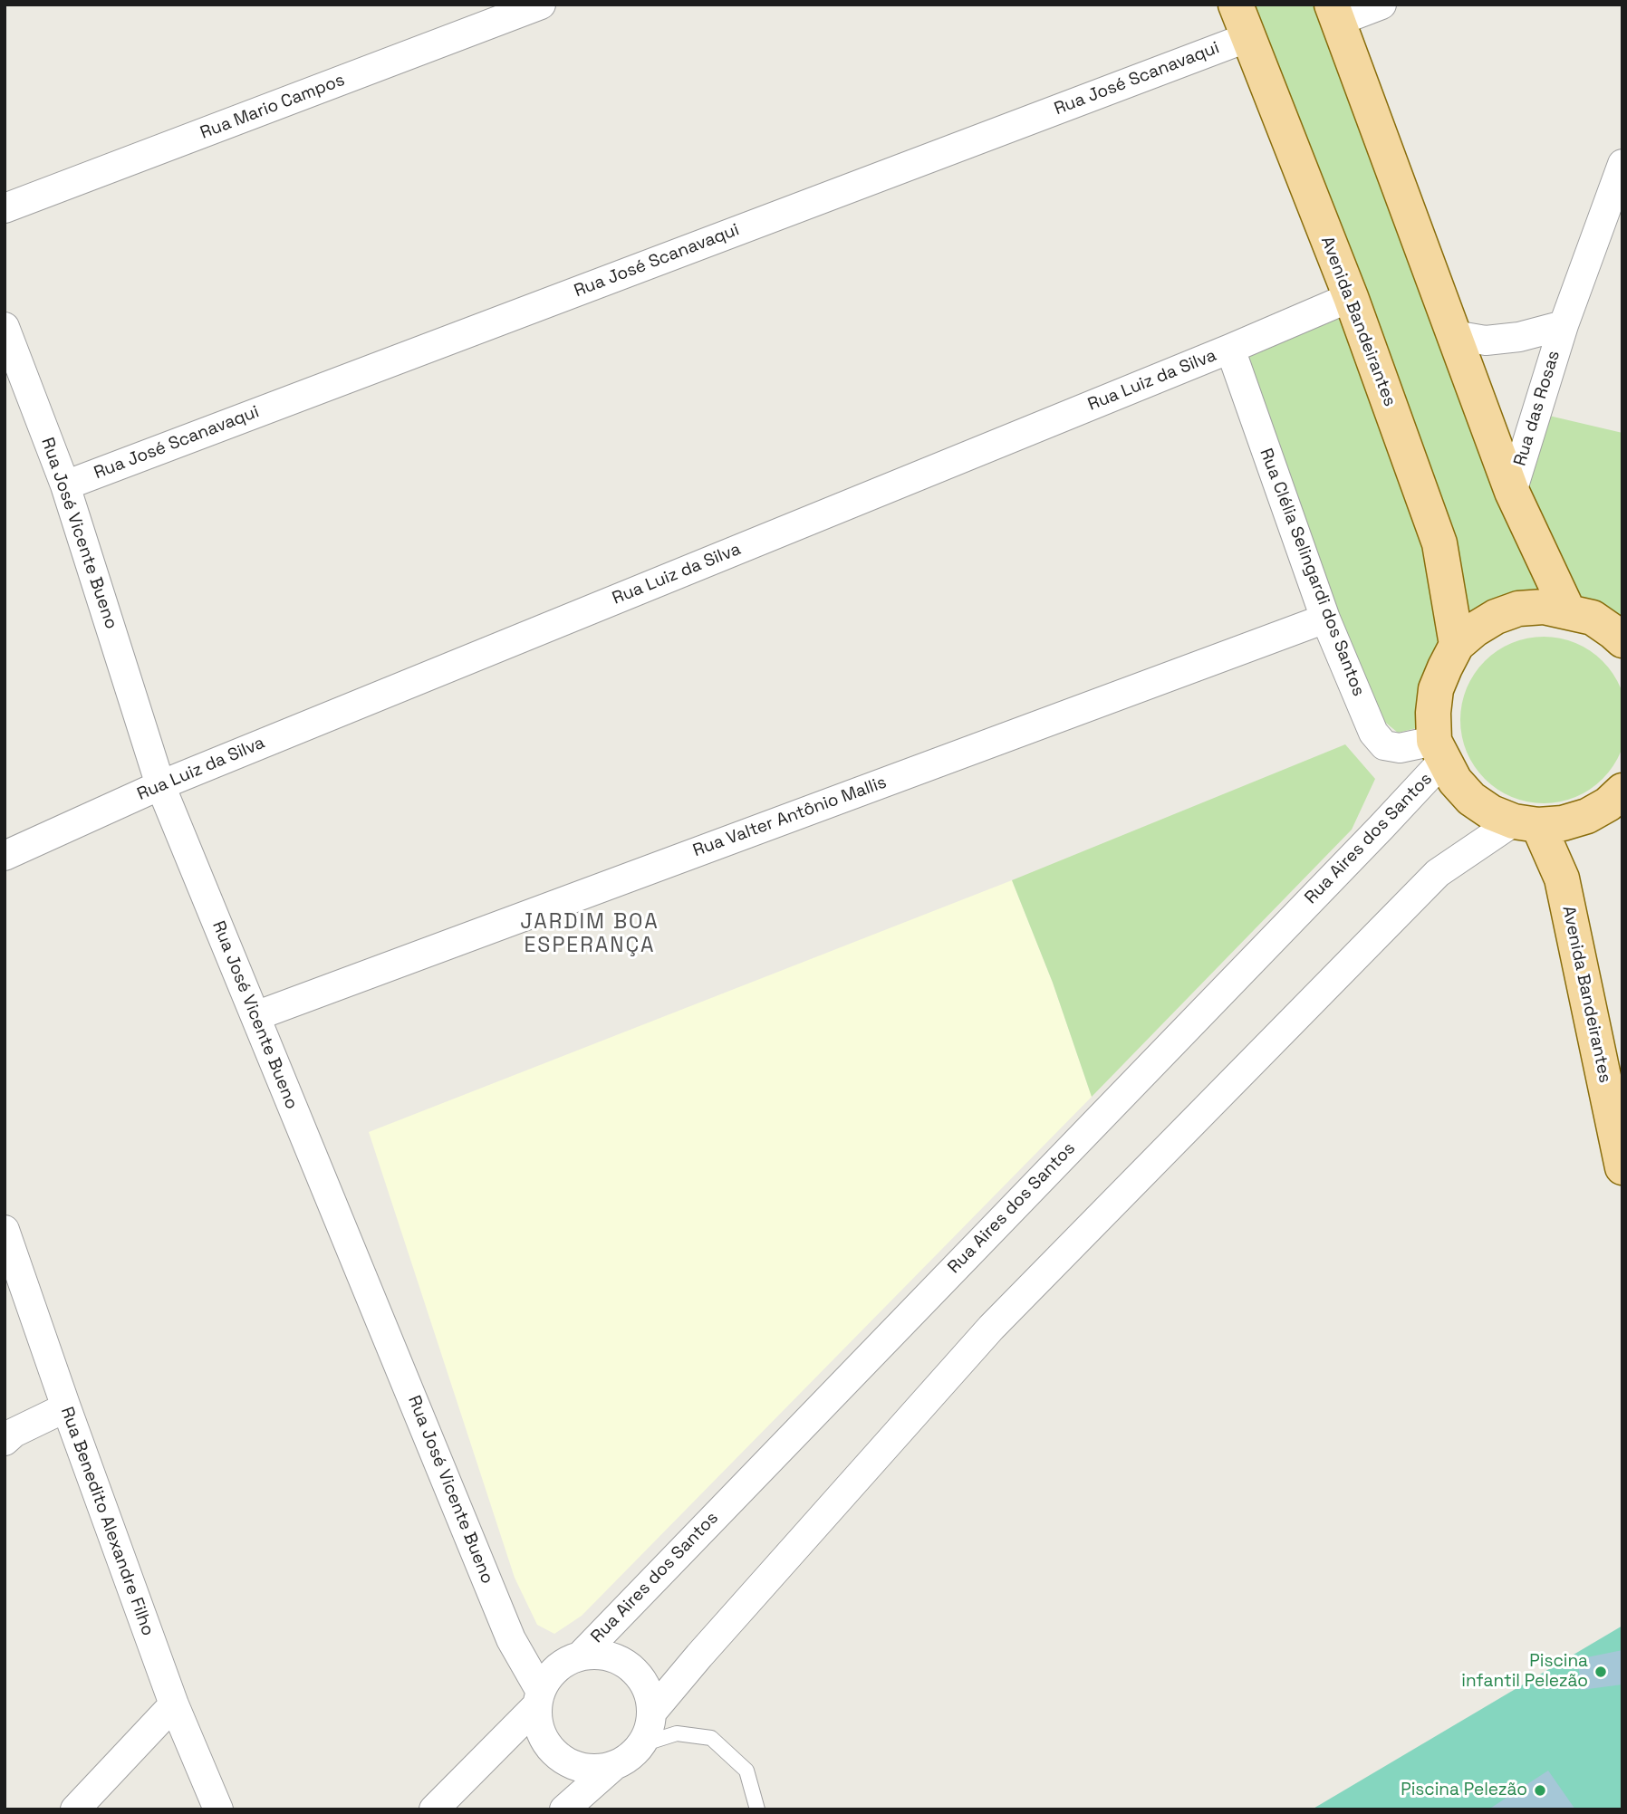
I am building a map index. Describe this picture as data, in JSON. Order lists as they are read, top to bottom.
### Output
{
  "streets": {
    "main road": ["Avenida Bandeirantes"],
    "street": [
      "Rua José Scanavaqui",
      "Rua Mario Campos",
      "Rua Luiz da Silva",
      "Rua das Rosas",
      "Rua José Vicente Bueno",
      "Rua Clélia Selingardi dos Santos",
      "Rua Valter Antônio Mallis",
      "Rua Aires dos Santos",
      "Rua Benedito Alexandre Filho"
    ]
  },
  "crossings": [
    ["Rua José Scanavaqui", "Avenida Bandeirantes"],
    ["Rua José Scanavaqui", "Rua José Vicente Bueno"],
    ["Avenida Bandeirantes", "Rua Luiz da Silva"],
    ["Rua Luiz da Silva", "Rua José Vicente Bueno"],
    ["Rua Luiz da Silva", "Rua Clélia Selingardi dos Santos"],
    ["Rua José Vicente Bueno", "Rua Valter Antônio Mallis"],
    ["Rua José Vicente Bueno", "Rua Aires dos Santos"],
    ["Rua Clélia Selingardi dos Santos", "Rua Valter Antônio Mallis"],
    ["Rua Clélia Selingardi dos Santos", "Rua Aires dos Santos"]
  ],
  "districts": ["JARDIM BOA ESPERANÇA"],
  "places": ["Piscina infantil Pelezão", "Piscina Pelezão"]
}
